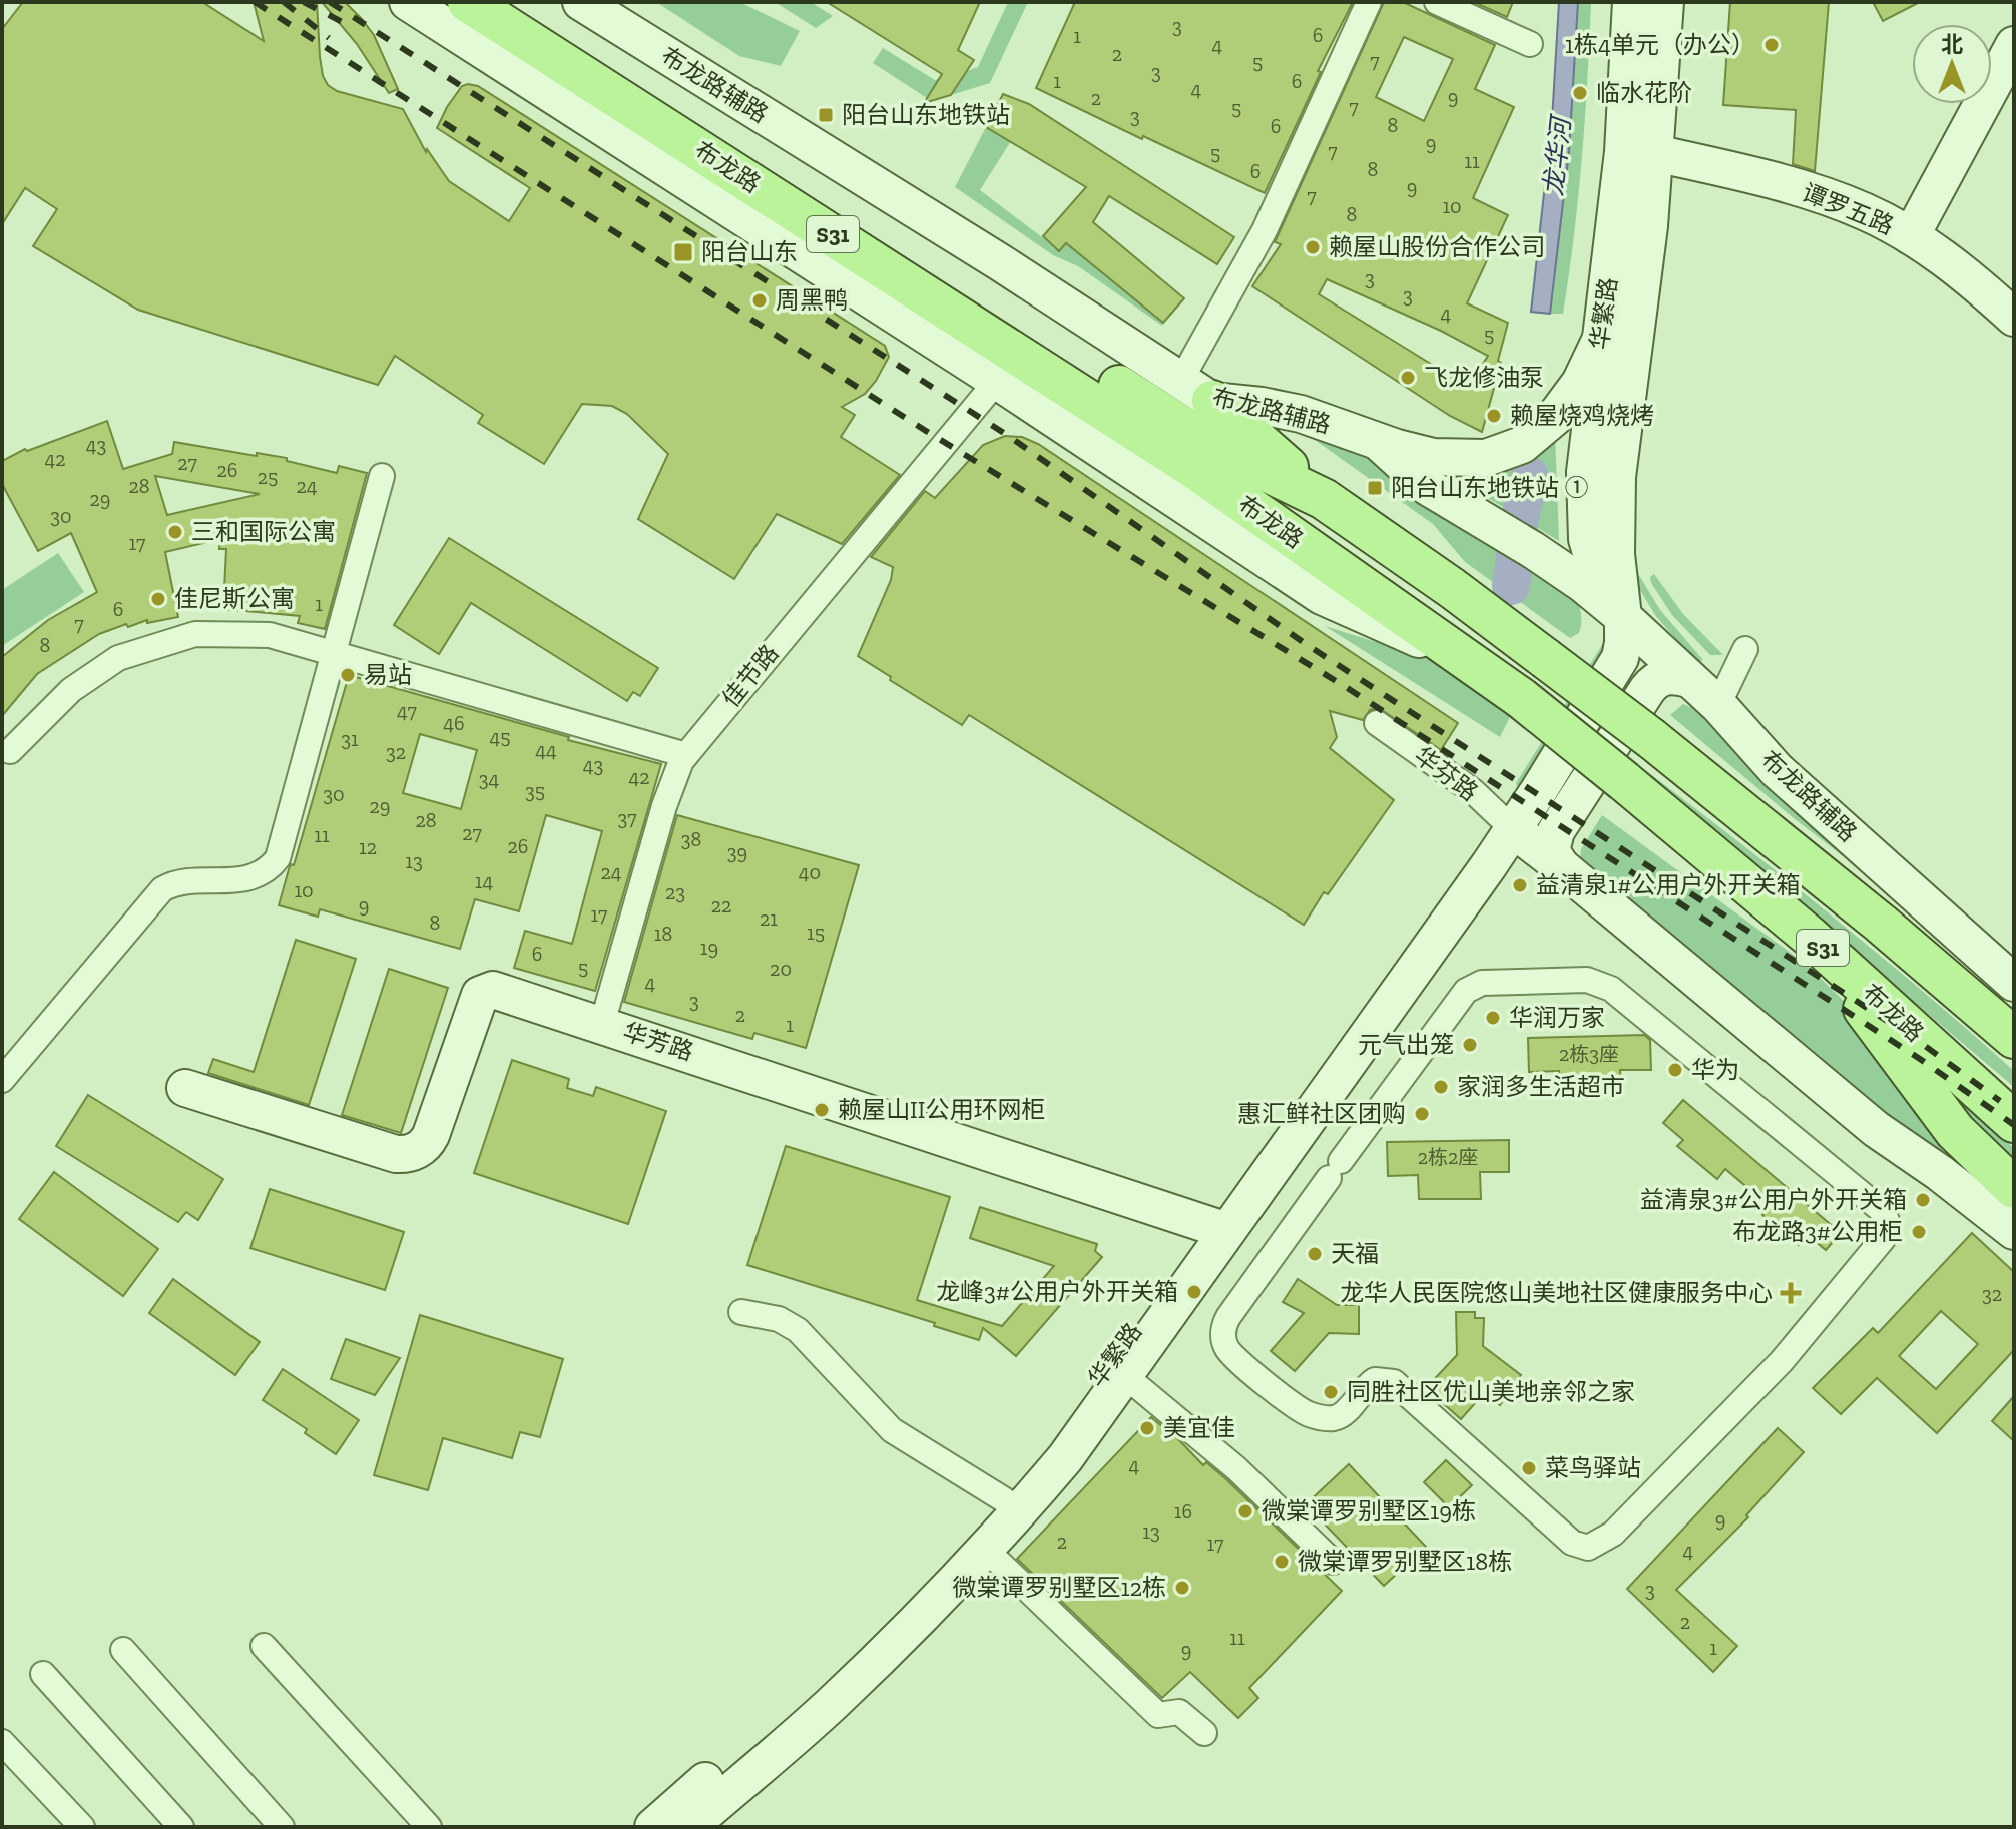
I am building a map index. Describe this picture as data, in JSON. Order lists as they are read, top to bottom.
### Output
{
  "streets": {
    "main road": [
      "布龙路辅路",
      "布龙路",
      "谭罗五路",
      "S31",
      "华繁路",
      "华芳路"
    ],
    "street": ["佳节路", "华芬路"]
  },
  "crossings": [
    ["布龙路辅路", "华繁路"],
    ["谭罗五路", "华繁路"],
    ["华繁路", "华芬路"],
    ["华繁路", "华芳路"],
    ["佳节路", "华芳路"]
  ],
  "water": ["龙华河"],
  "places": {
    "other": [
      "1栋4单元（办公）",
      "临水花阶",
      "赖屋山股份合作公司",
      "周黑鸭",
      "飞龙修油泵",
      "赖屋烧鸡烧烤",
      "三和国际公寓",
      "佳尼斯公寓",
      "易站",
      "益清泉1#公用户外开关箱",
      "华润万家",
      "元气出笼",
      "华为",
      "家润多生活超市",
      "赖屋山II公用环网柜",
      "惠汇鲜社区团购",
      "益清泉3#公用户外开关箱",
      "布龙路3#公用柜",
      "天福",
      "龙峰3#公用户外开关箱",
      "同胜社区优山美地亲邻之家",
      "美宜佳",
      "菜鸟驿站",
      "微棠谭罗别墅区19栋",
      "微棠谭罗别墅区18栋",
      "微棠谭罗别墅区12栋"
    ],
    "transit": ["阳台山东地铁站", "阳台山东", "阳台山东地铁站 ①"],
    "health": ["龙华人民医院悠山美地社区健康服务中心"]
  },
  "house_numbers": [
    "3",
    "6",
    "1",
    "4",
    "2",
    "7",
    "5",
    "3",
    "1",
    "6",
    "4",
    "9",
    "2",
    "7",
    "5",
    "3",
    "8",
    "6",
    "9",
    "7",
    "5",
    "11",
    "8",
    "6",
    "9",
    "7",
    "10",
    "8",
    "3",
    "3",
    "4",
    "5",
    "43",
    "42",
    "27",
    "26",
    "25",
    "28",
    "24",
    "29",
    "30",
    "17",
    "1",
    "6",
    "7",
    "8",
    "47",
    "46",
    "45",
    "31",
    "44",
    "32",
    "43",
    "42",
    "34",
    "35",
    "30",
    "29",
    "37",
    "28",
    "27",
    "11",
    "38",
    "26",
    "12",
    "39",
    "13",
    "24",
    "40",
    "14",
    "10",
    "23",
    "9",
    "22",
    "17",
    "21",
    "8",
    "15",
    "18",
    "19",
    "6",
    "5",
    "20",
    "4",
    "3",
    "2",
    "1",
    "2栋3座",
    "2栋2座",
    "32",
    "4",
    "16",
    "9",
    "13",
    "2",
    "17",
    "4",
    "3",
    "2",
    "11",
    "1",
    "9"
  ],
  "north": "top"
}
